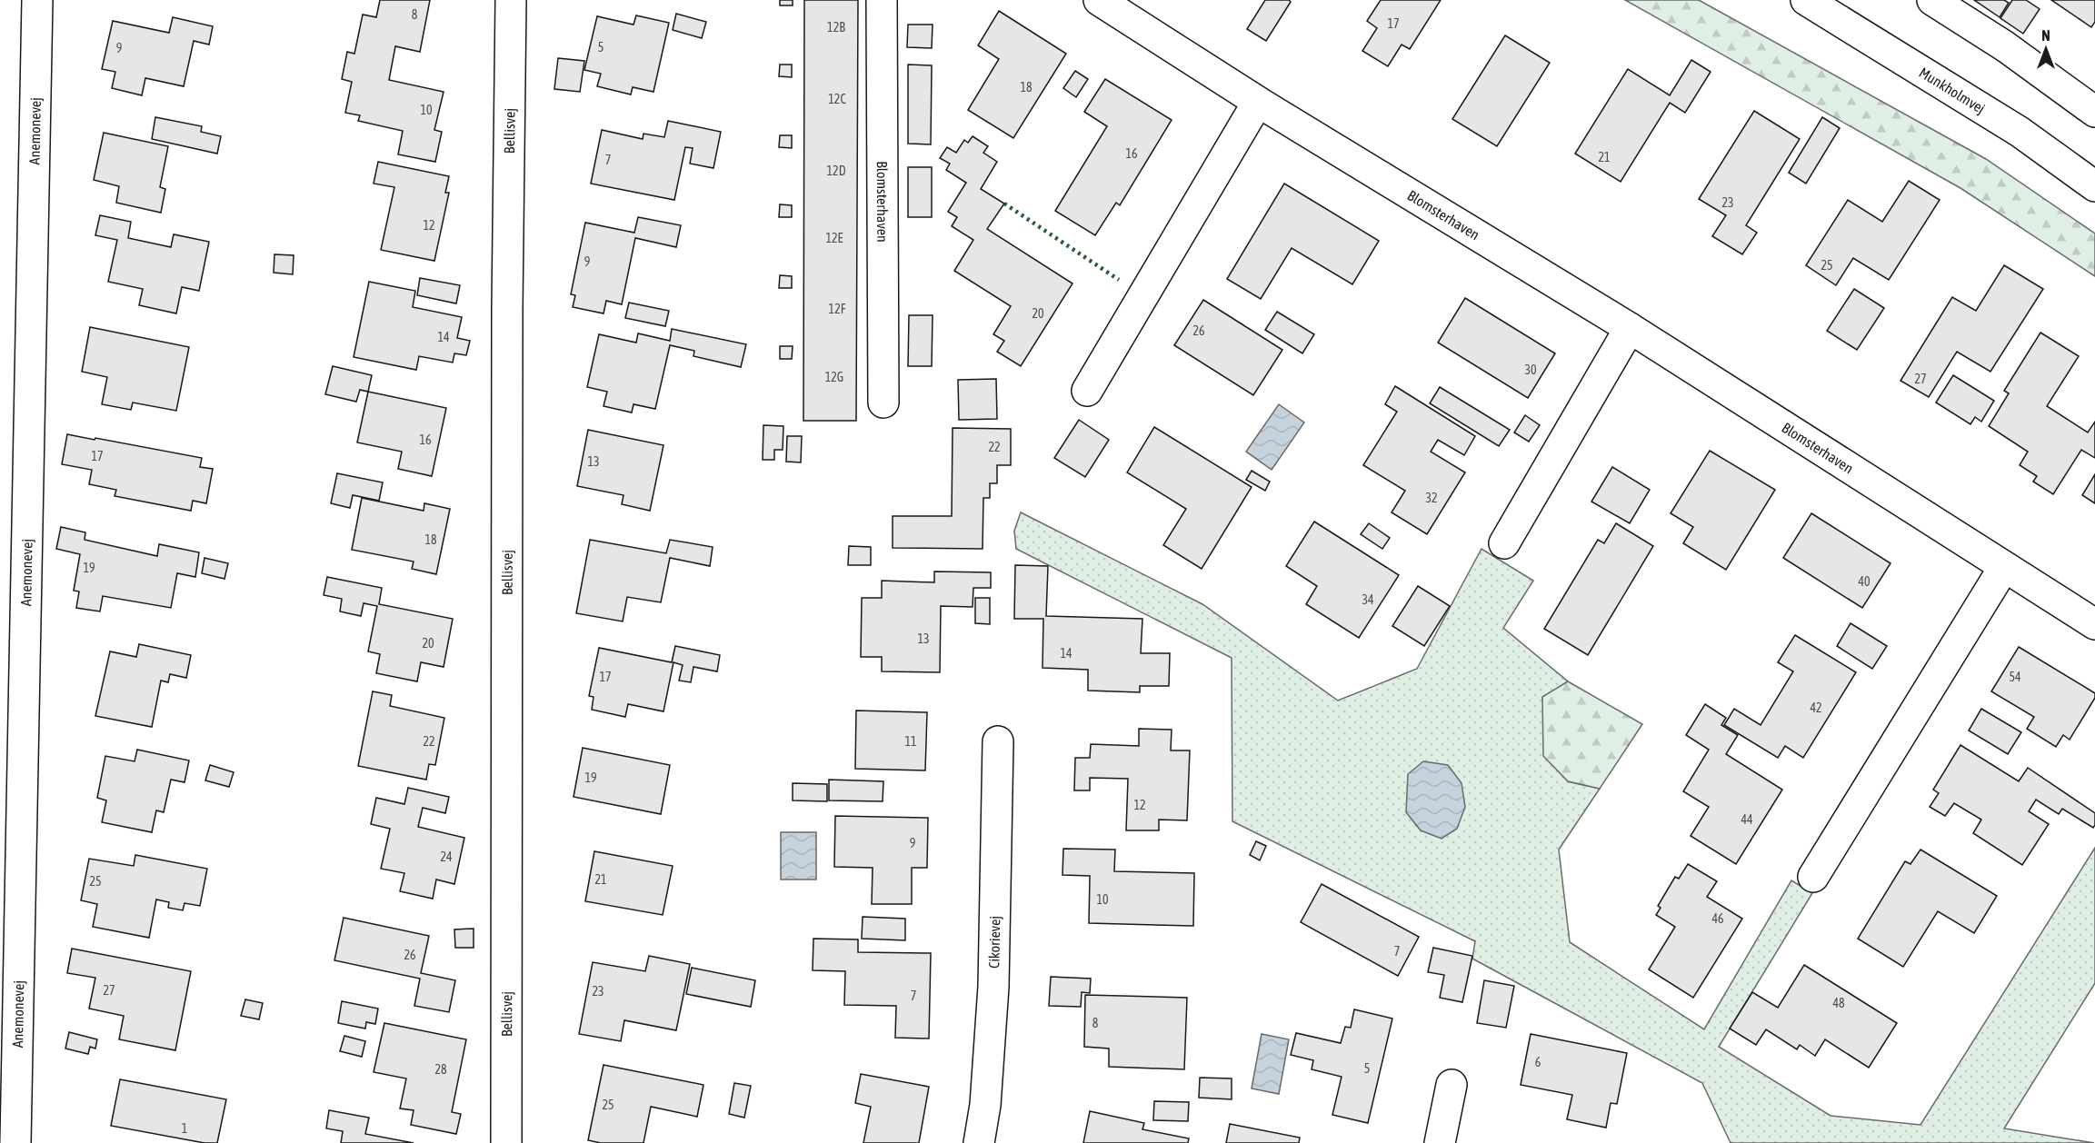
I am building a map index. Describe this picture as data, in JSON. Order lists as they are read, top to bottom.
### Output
{
  "streets": {
    "street": [
      "Munkholmvej",
      "Anemonevej",
      "Bellisvej",
      "Blomsterhaven",
      "Cikorievej"
    ]
  },
  "house_numbers": [
    "8",
    "17",
    "12B",
    "5",
    "9",
    "18",
    "12C",
    "10",
    "16",
    "21",
    "7",
    "12D",
    "23",
    "12",
    "12E",
    "9",
    "25",
    "12F",
    "20",
    "26",
    "14",
    "30",
    "12G",
    "27",
    "16",
    "22",
    "17",
    "13",
    "32",
    "18",
    "19",
    "40",
    "34",
    "13",
    "20",
    "14",
    "17",
    "54",
    "42",
    "22",
    "11",
    "19",
    "12",
    "44",
    "9",
    "24",
    "21",
    "25",
    "10",
    "46",
    "7",
    "26",
    "27",
    "23",
    "7",
    "48",
    "8",
    "6",
    "5",
    "28",
    "25",
    "1"
  ],
  "north": "top"
}
